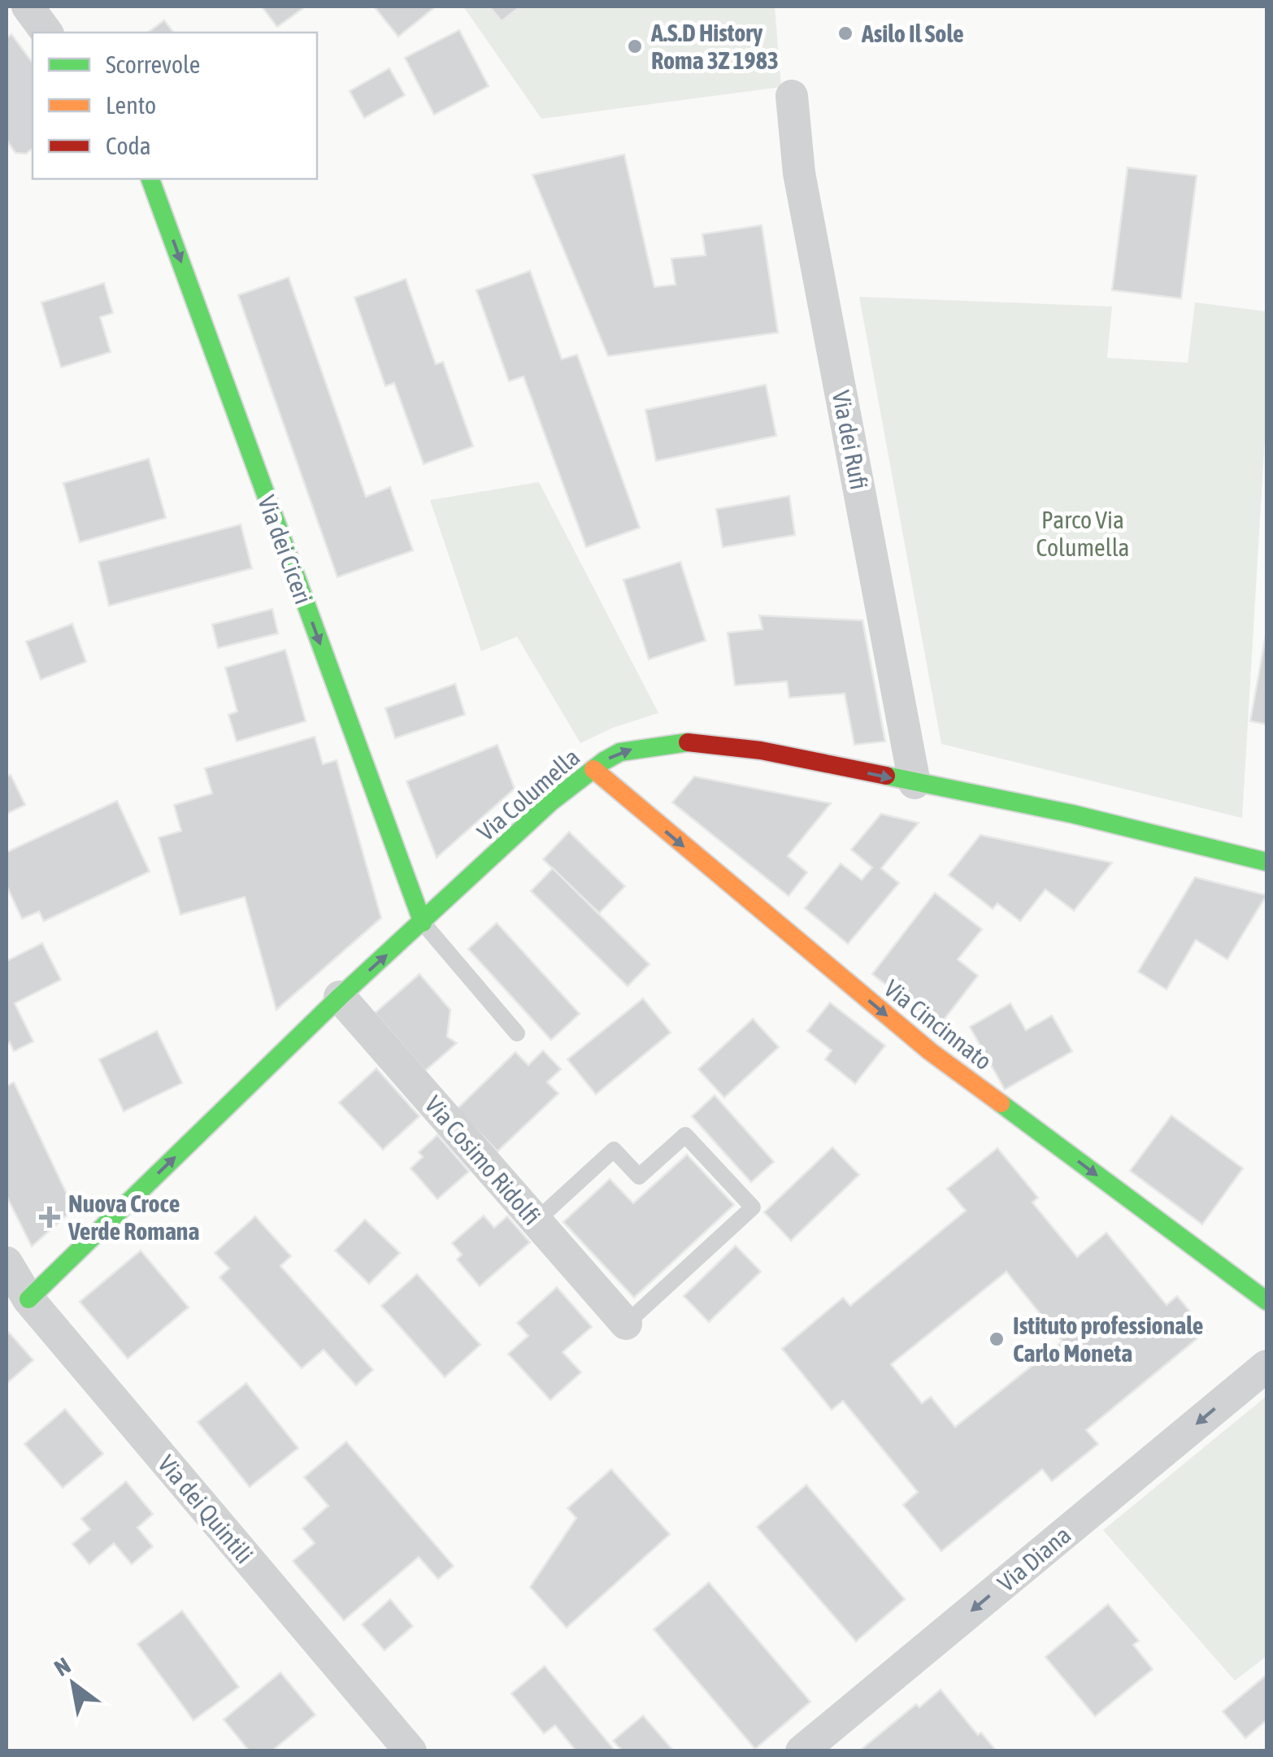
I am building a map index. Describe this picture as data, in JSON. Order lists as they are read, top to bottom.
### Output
{
  "streets": {
    "street": [
      "Via dei Rufi",
      "Via dei Ciceri",
      "Via Columella",
      "Via Cincinnato",
      "Via Cosimo Ridolfi",
      "Via dei Quintili",
      "Via Diana"
    ]
  },
  "crossings": [
    ["Via dei Rufi", "Via Columella"],
    ["Via dei Ciceri", "Via Columella"],
    ["Via Columella", "Via Cincinnato"],
    ["Via Columella", "Via Cosimo Ridolfi"],
    ["Via Columella", "Via dei Quintili"]
  ],
  "one_way": [
    "Via dei Ciceri",
    "Via Columella",
    "Via Cincinnato",
    "Via Diana"
  ],
  "parks": ["Parco Via Columella"],
  "places": {
    "other": ["Asilo Il Sole", "A.S.D History Roma 3Z 1983", "Istituto professionale Carlo Moneta"],
    "health": ["Nuova Croce Verde Romana"]
  },
  "legend": ["Scorrevole", "Lento", "Coda"],
  "north": "top left"
}
